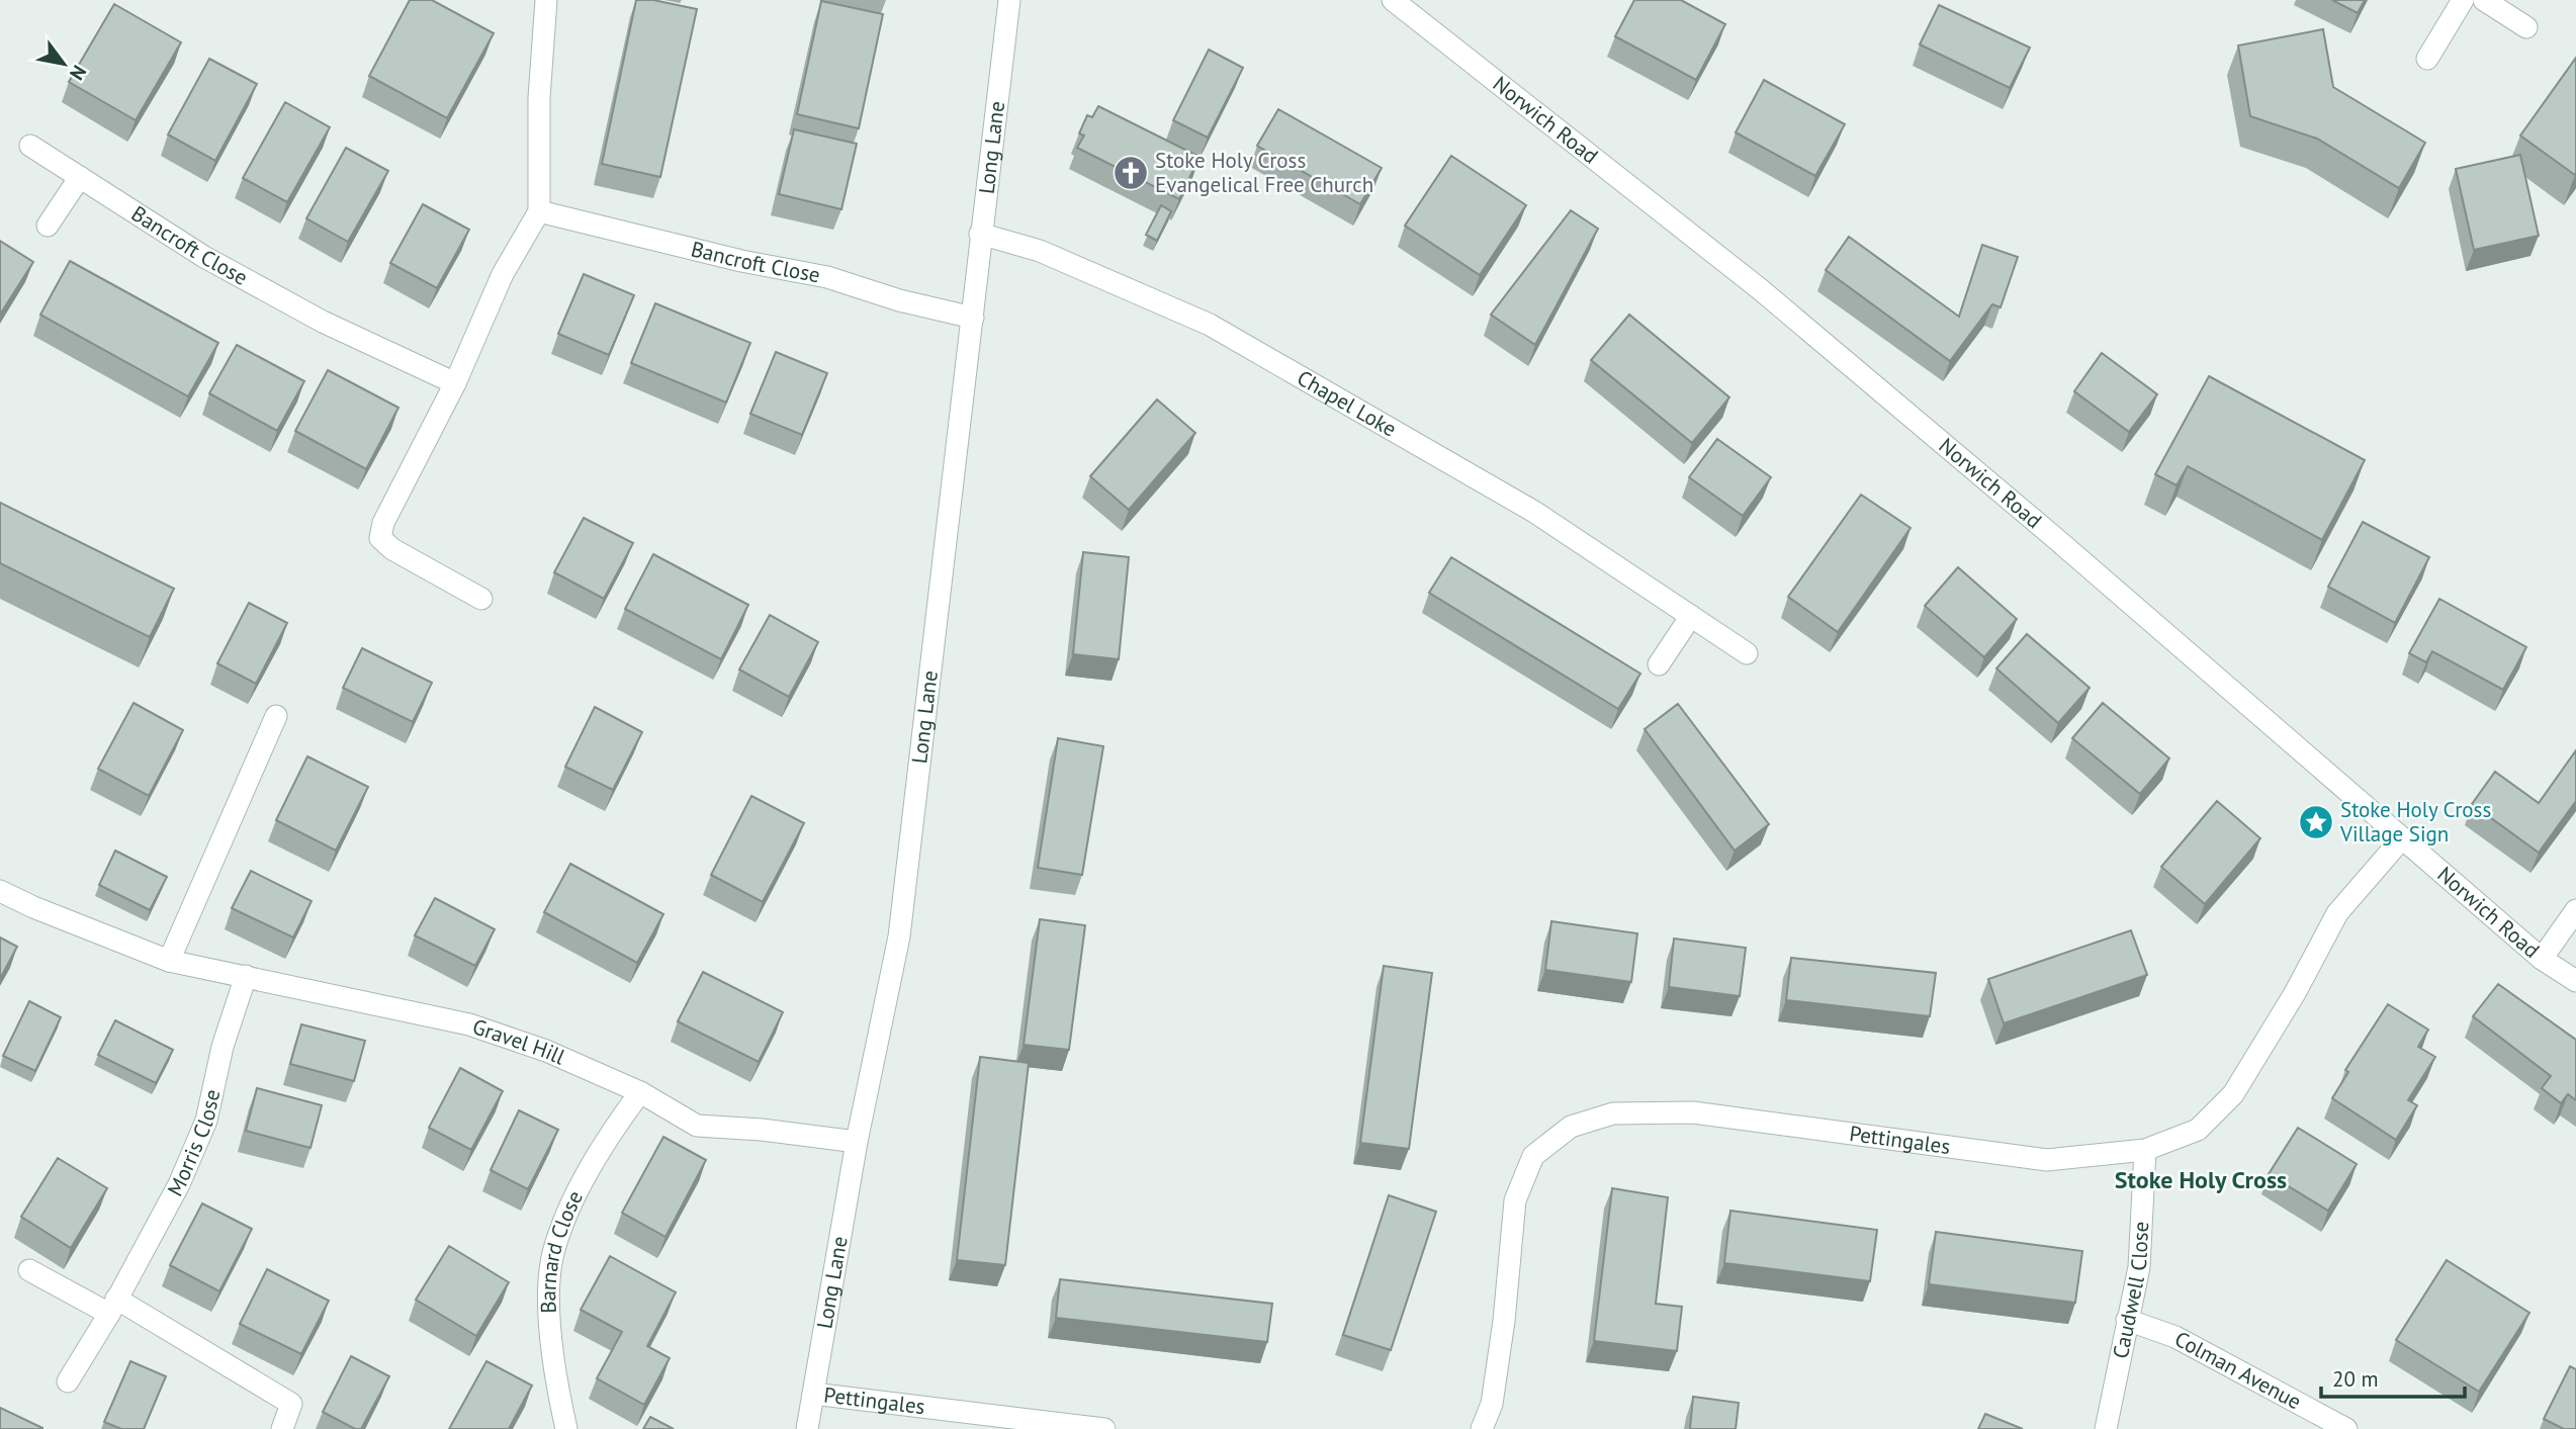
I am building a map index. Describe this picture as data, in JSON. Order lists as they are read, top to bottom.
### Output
{
  "streets": {
    "street": [
      "Norwich Road",
      "Long Lane",
      "Bancroft Close",
      "Chapel Loke",
      "Gravel Hill",
      "Morris Close",
      "Pettingales",
      "Barnard Close",
      "Caudwell Close",
      "Colman Avenue"
    ]
  },
  "crossings": [
    ["Norwich Road", "Pettingales"],
    ["Long Lane", "Bancroft Close"],
    ["Long Lane", "Chapel Loke"],
    ["Long Lane", "Gravel Hill"],
    ["Long Lane", "Pettingales"],
    ["Gravel Hill", "Morris Close"],
    ["Gravel Hill", "Barnard Close"],
    ["Pettingales", "Caudwell Close"],
    ["Caudwell Close", "Colman Avenue"]
  ],
  "districts": ["Stoke Holy Cross"],
  "places": {
    "church": ["Stoke Holy Cross Evangelical Free Church"],
    "place": ["Stoke Holy Cross Village Sign"]
  },
  "scale_bar": "20 m",
  "north": "bottom right"
}
